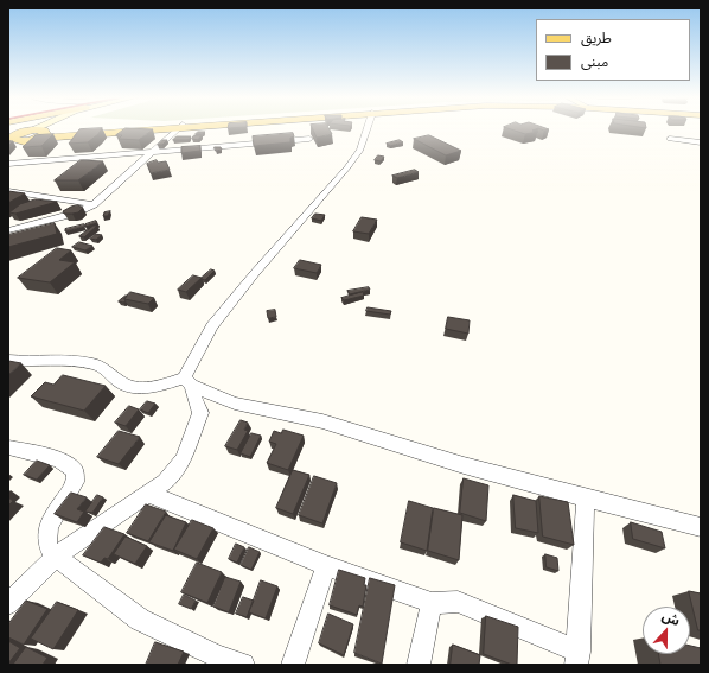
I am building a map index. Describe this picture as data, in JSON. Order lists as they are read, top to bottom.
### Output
{
  "legend": ["طريق", "مبنى"],
  "north": "top"
}
